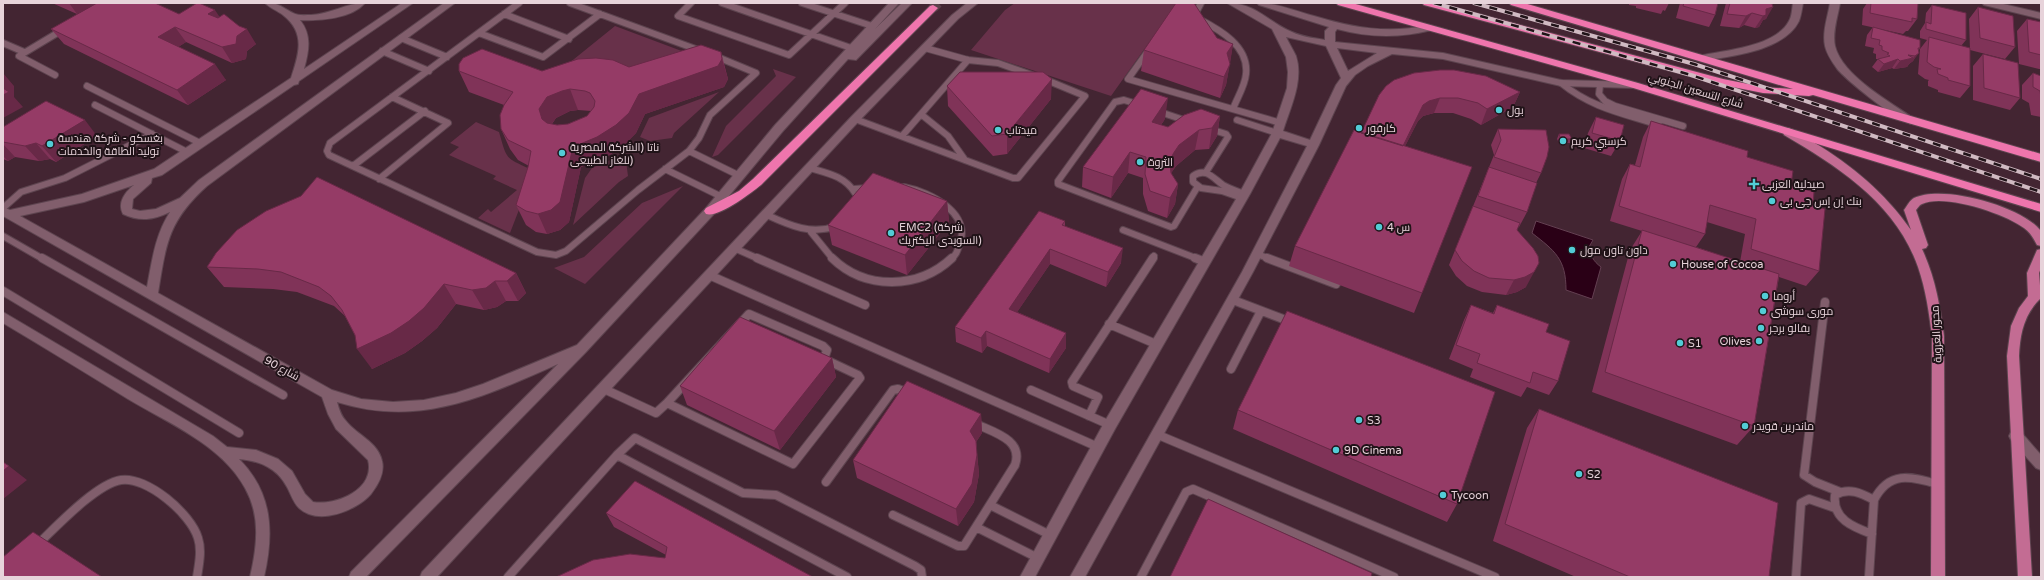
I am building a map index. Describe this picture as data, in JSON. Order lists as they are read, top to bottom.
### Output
{
  "streets": {
    "highway": ["شارع التسعين الجنوبي"],
    "main road": ["محور العروبة"],
    "street": ["شارع 90"]
  },
  "crossings": [
    ["شارع التسعين الجنوبي", "محور العروبة"]
  ],
  "places": {
    "other": [
      "بول",
      "كارفور",
      "ميدتاب",
      "كرسبي كريم",
      "بغسكو - شركة هندسة توليد الطاقة والخدمات",
      "ناتا (الشركة المصرية للغاز الطبيعى)",
      "الثروة",
      "بنك إن إس جى بى",
      "س 4",
      "EMC2 (شركة السويدى اليكتريك)",
      "داون تاون مول",
      "House of Cocoa",
      "أروما",
      "مورى سوشى",
      "بفالو برجر",
      "Olives",
      "S1",
      "S3",
      "ماندرين قويدر",
      "9D Cinema",
      "S2",
      "Tycoon"
    ],
    "health": ["صيدلية العزبى"]
  }
}
